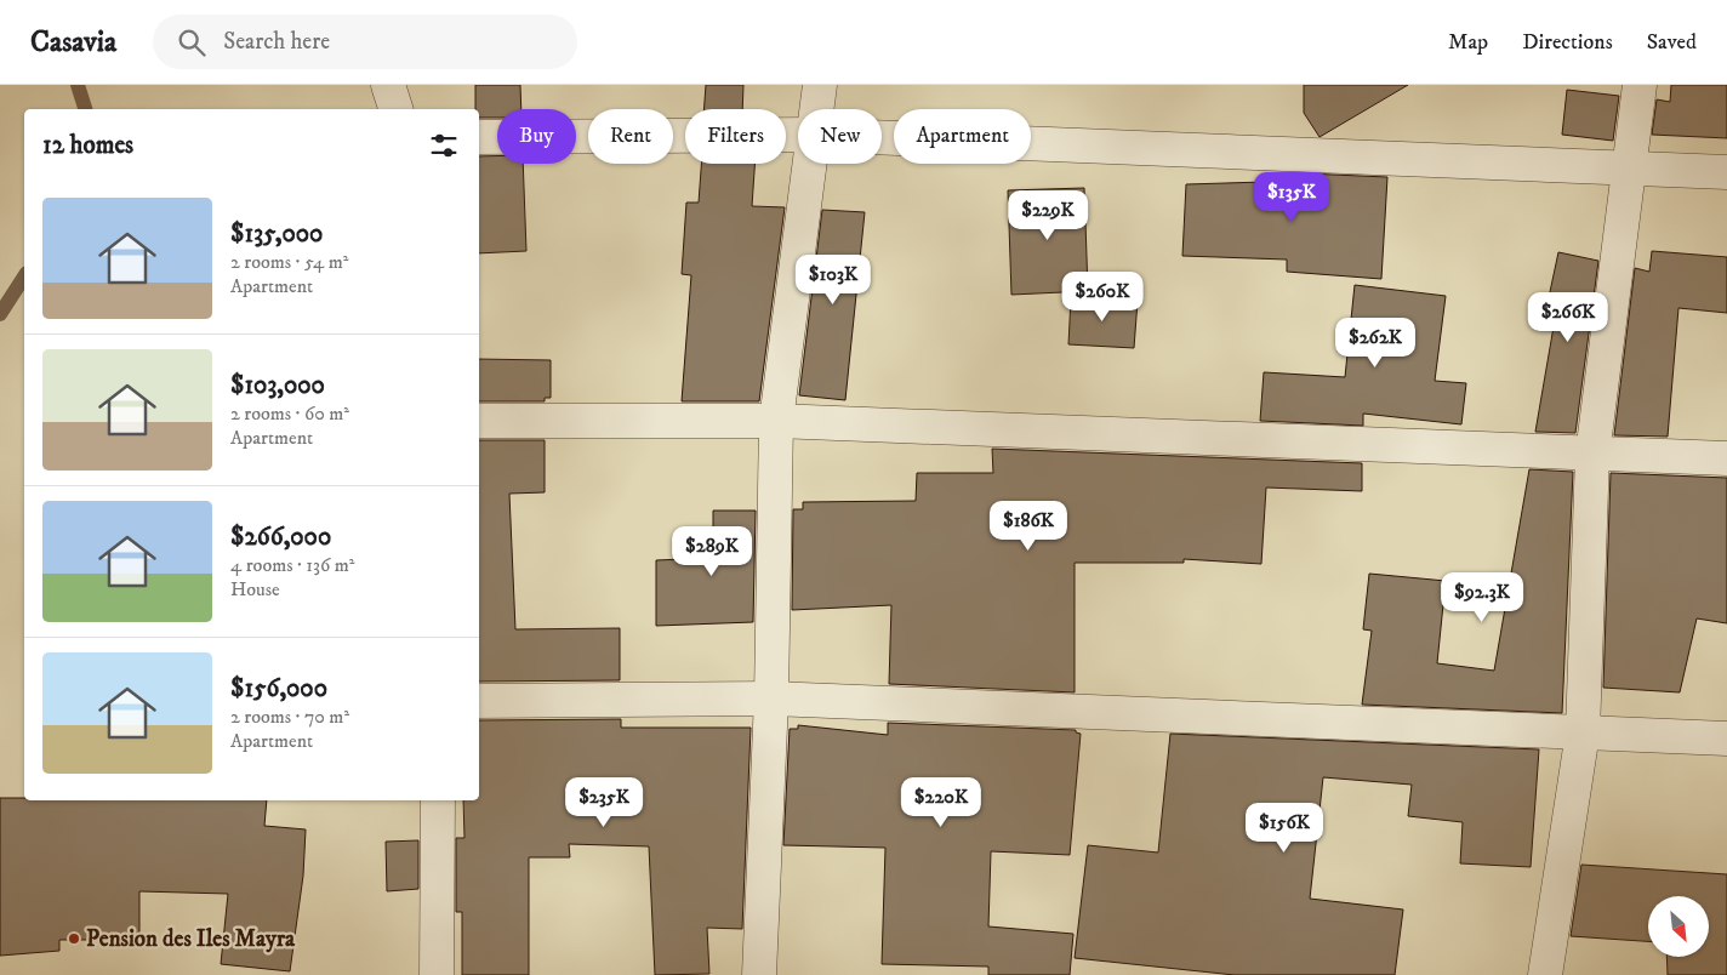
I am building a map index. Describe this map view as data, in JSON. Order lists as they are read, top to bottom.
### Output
{
  "places": ["Pension des Iles Mayra"],
  "north": "bottom right",
  "page": {
    "header": "Casavia",
    "search": "Search here",
    "nav": ["Map", "Directions", "Saved"],
    "chip": [
      "Buy",
      "Rent",
      "Filters",
      "New",
      "Apartment"
    ],
    "heading": "12 homes",
    "price": [
      "$135K",
      "$229K",
      "$103K",
      "$260K",
      "$266K",
      "$262K",
      "$186K",
      "$289K",
      "$92.3K",
      "$235K",
      "$220K",
      "$156K"
    ],
    "list": [
      {
        "name": "$135,000",
        "note": "2 rooms · 54 m² · Apartment"
      },
      {
        "name": "$103,000",
        "note": "2 rooms · 60 m² · Apartment"
      },
      {
        "name": "$266,000",
        "note": "4 rooms · 136 m² · House"
      },
      {
        "name": "$156,000",
        "note": "2 rooms · 70 m² · Apartment"
      }
    ]
  }
}
